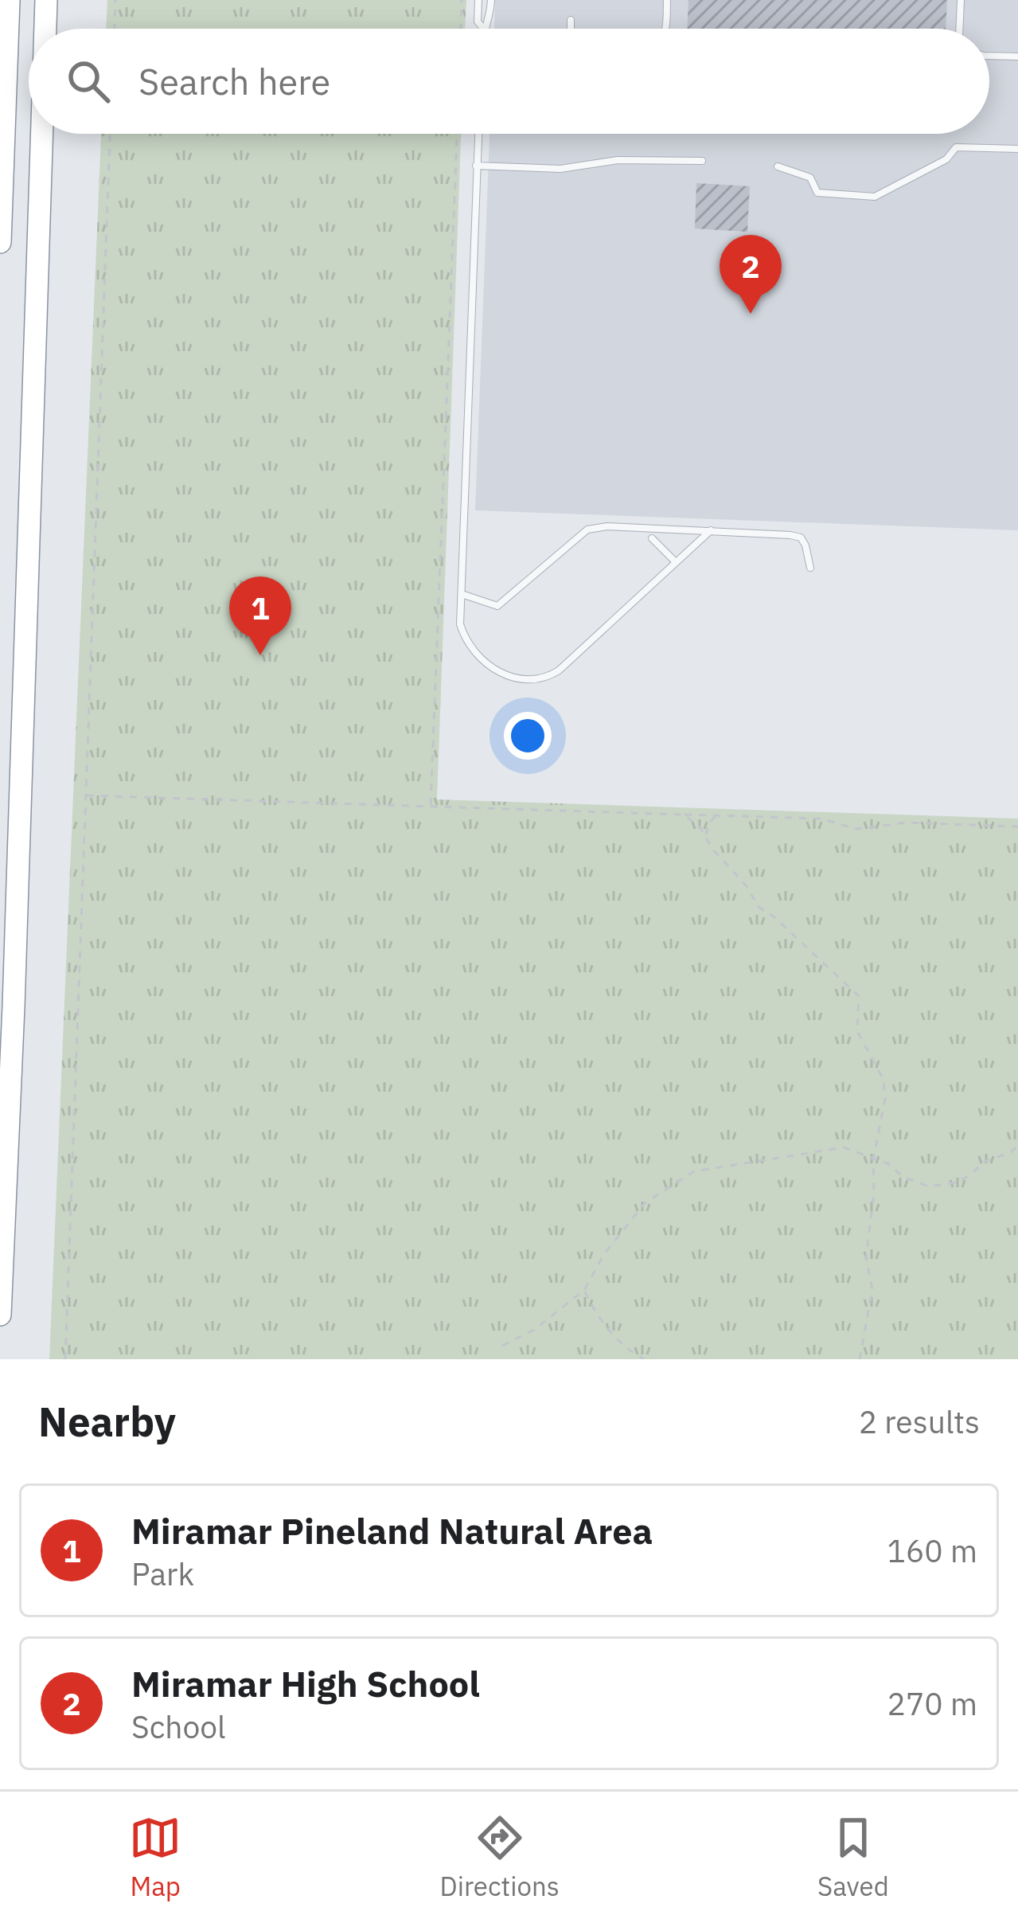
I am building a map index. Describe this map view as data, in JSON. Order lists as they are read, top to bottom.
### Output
{
  "page": {
    "search": "Search here",
    "pins": ["2", "1"],
    "heading": ["Nearby", "2 results"],
    "list": [
      {
        "mark": "1",
        "name": "Miramar Pineland Natural Area",
        "note": "Park",
        "value": "160 m"
      },
      {
        "mark": "2",
        "name": "Miramar High School",
        "note": "School",
        "value": "270 m"
      }
    ],
    "nav": ["Map", "Directions", "Saved"]
  }
}
